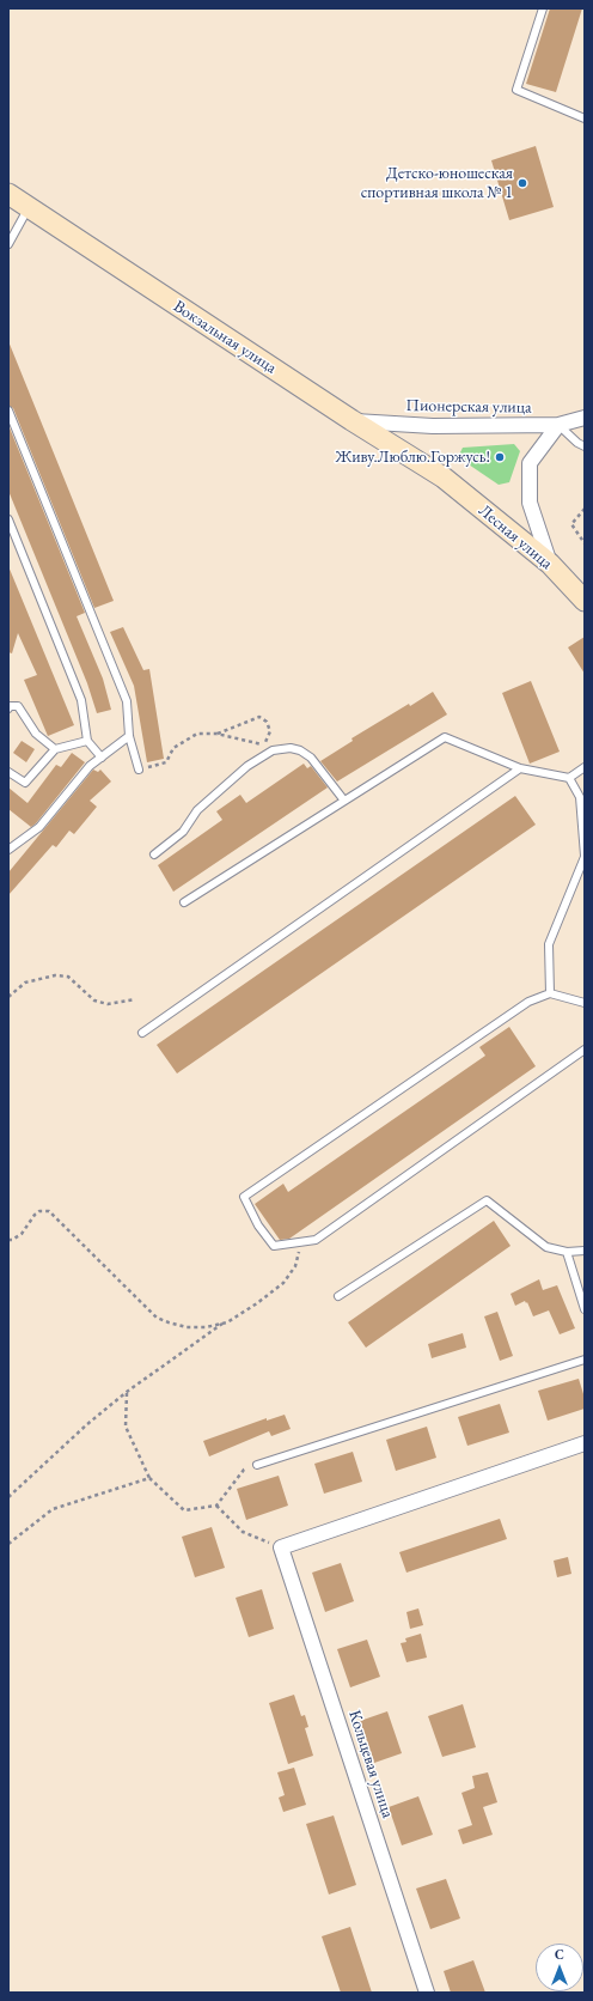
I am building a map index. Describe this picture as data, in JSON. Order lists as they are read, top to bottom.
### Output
{
  "streets": {
    "main road": ["Вокзальная улица", "Лесная улица"],
    "street": ["Пионерская улица", "Кольцевая улица"]
  },
  "crossings": [
    ["Вокзальная улица", "Пионерская улица"],
    ["Вокзальная улица", "Лесная улица"]
  ],
  "places": ["Детско-юношеская спортивная школа № 1", "Живу.Люблю.Горжусь!"],
  "north": "top"
}
